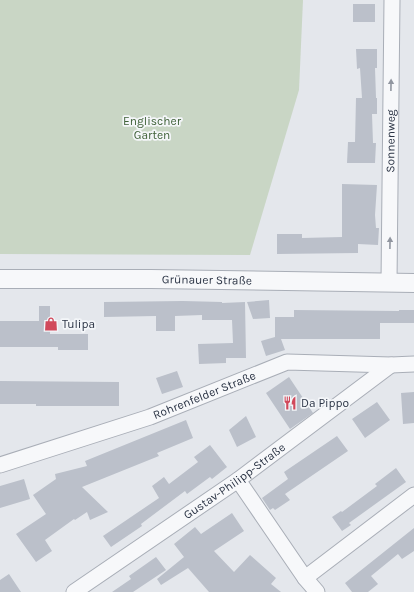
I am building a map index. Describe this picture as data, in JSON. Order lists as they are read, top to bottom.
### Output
{
  "streets": {
    "street": [
      "Sonnenweg",
      "Grünauer Straße",
      "Rohrenfelder Straße",
      "Gustav-Philipp-Straße"
    ]
  },
  "crossings": [
    ["Sonnenweg", "Grünauer Straße"],
    ["Rohrenfelder Straße", "Gustav-Philipp-Straße"]
  ],
  "one_way": ["Sonnenweg"],
  "parks": ["Englischer Garten"],
  "places": {
    "shop": ["Tulipa"],
    "restaurant": ["Da Pippo"]
  }
}
